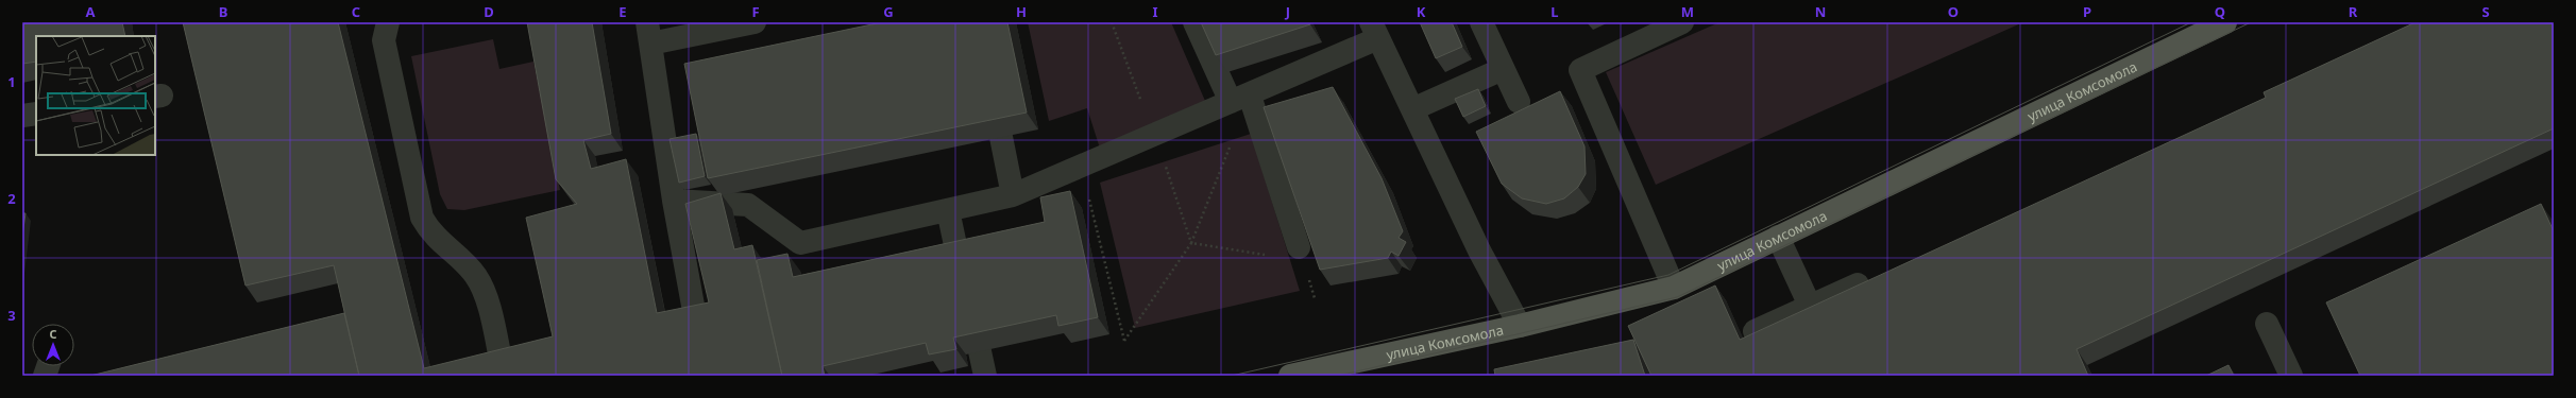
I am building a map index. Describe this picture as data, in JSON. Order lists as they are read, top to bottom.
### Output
{
  "streets": {
    "main road": ["улица Комсомола"]
  },
  "north": "top",
  "grid": {
    "columns": [
      "A",
      "B",
      "C",
      "D",
      "E",
      "F",
      "G",
      "H",
      "I",
      "J",
      "K",
      "L",
      "M",
      "N",
      "O",
      "P",
      "Q",
      "R",
      "S"
    ],
    "rows": ["1", "2", "3"]
  }
}
